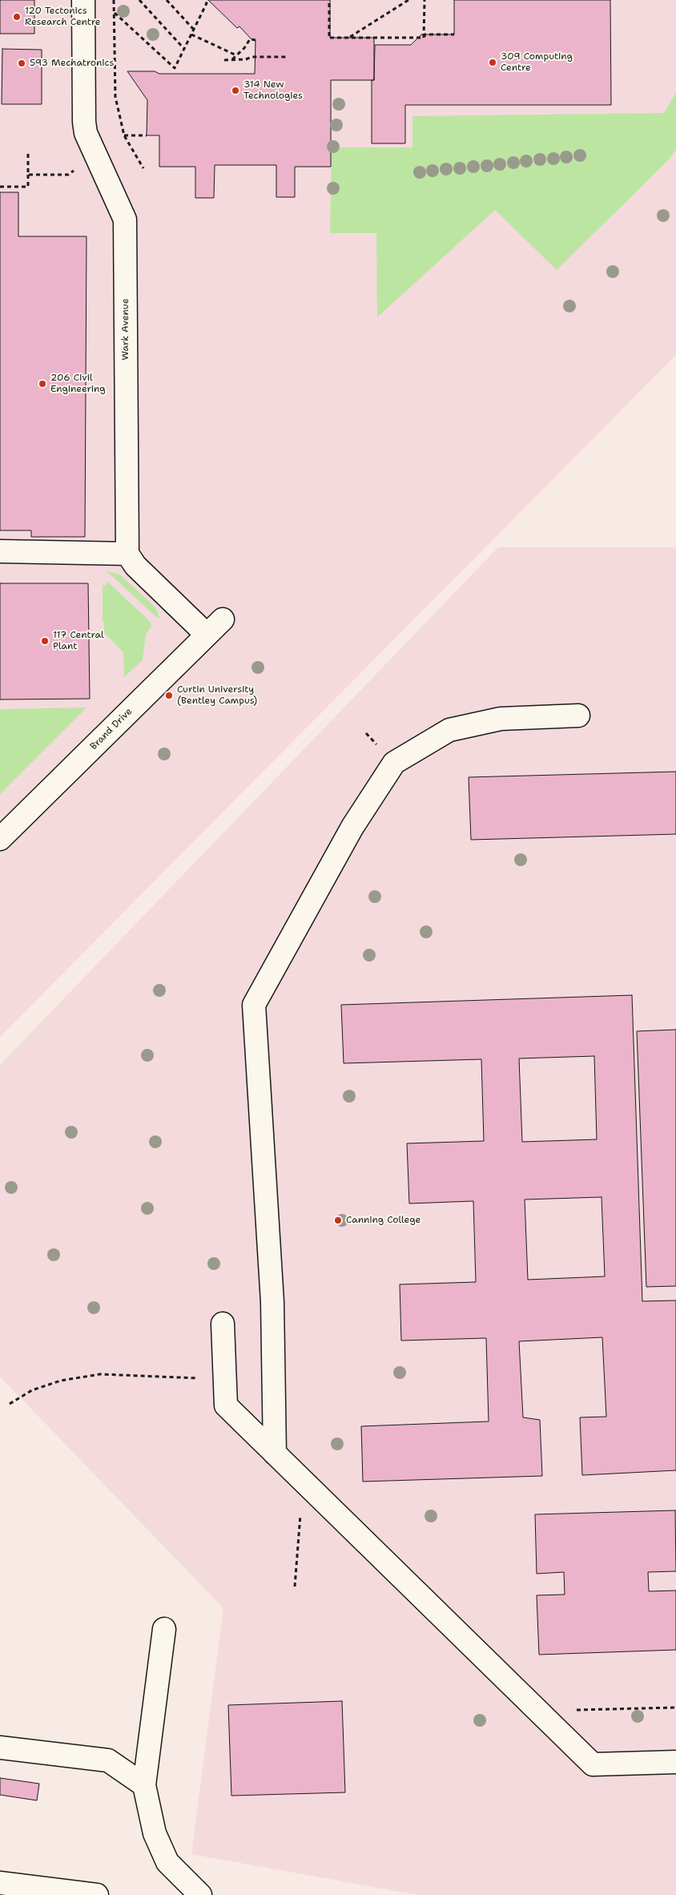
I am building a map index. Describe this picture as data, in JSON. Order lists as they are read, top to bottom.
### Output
{
  "streets": {
    "street": ["Wark Avenue", "Brand Drive"]
  },
  "places": [
    "120 Tectonics Research Centre",
    "309 Computing Centre",
    "593 Mechatronics",
    "314 New Technologies",
    "206 Civil Engineering",
    "117 Central Plant",
    "Curtin University (Bentley Campus)",
    "Canning College"
  ]
}
